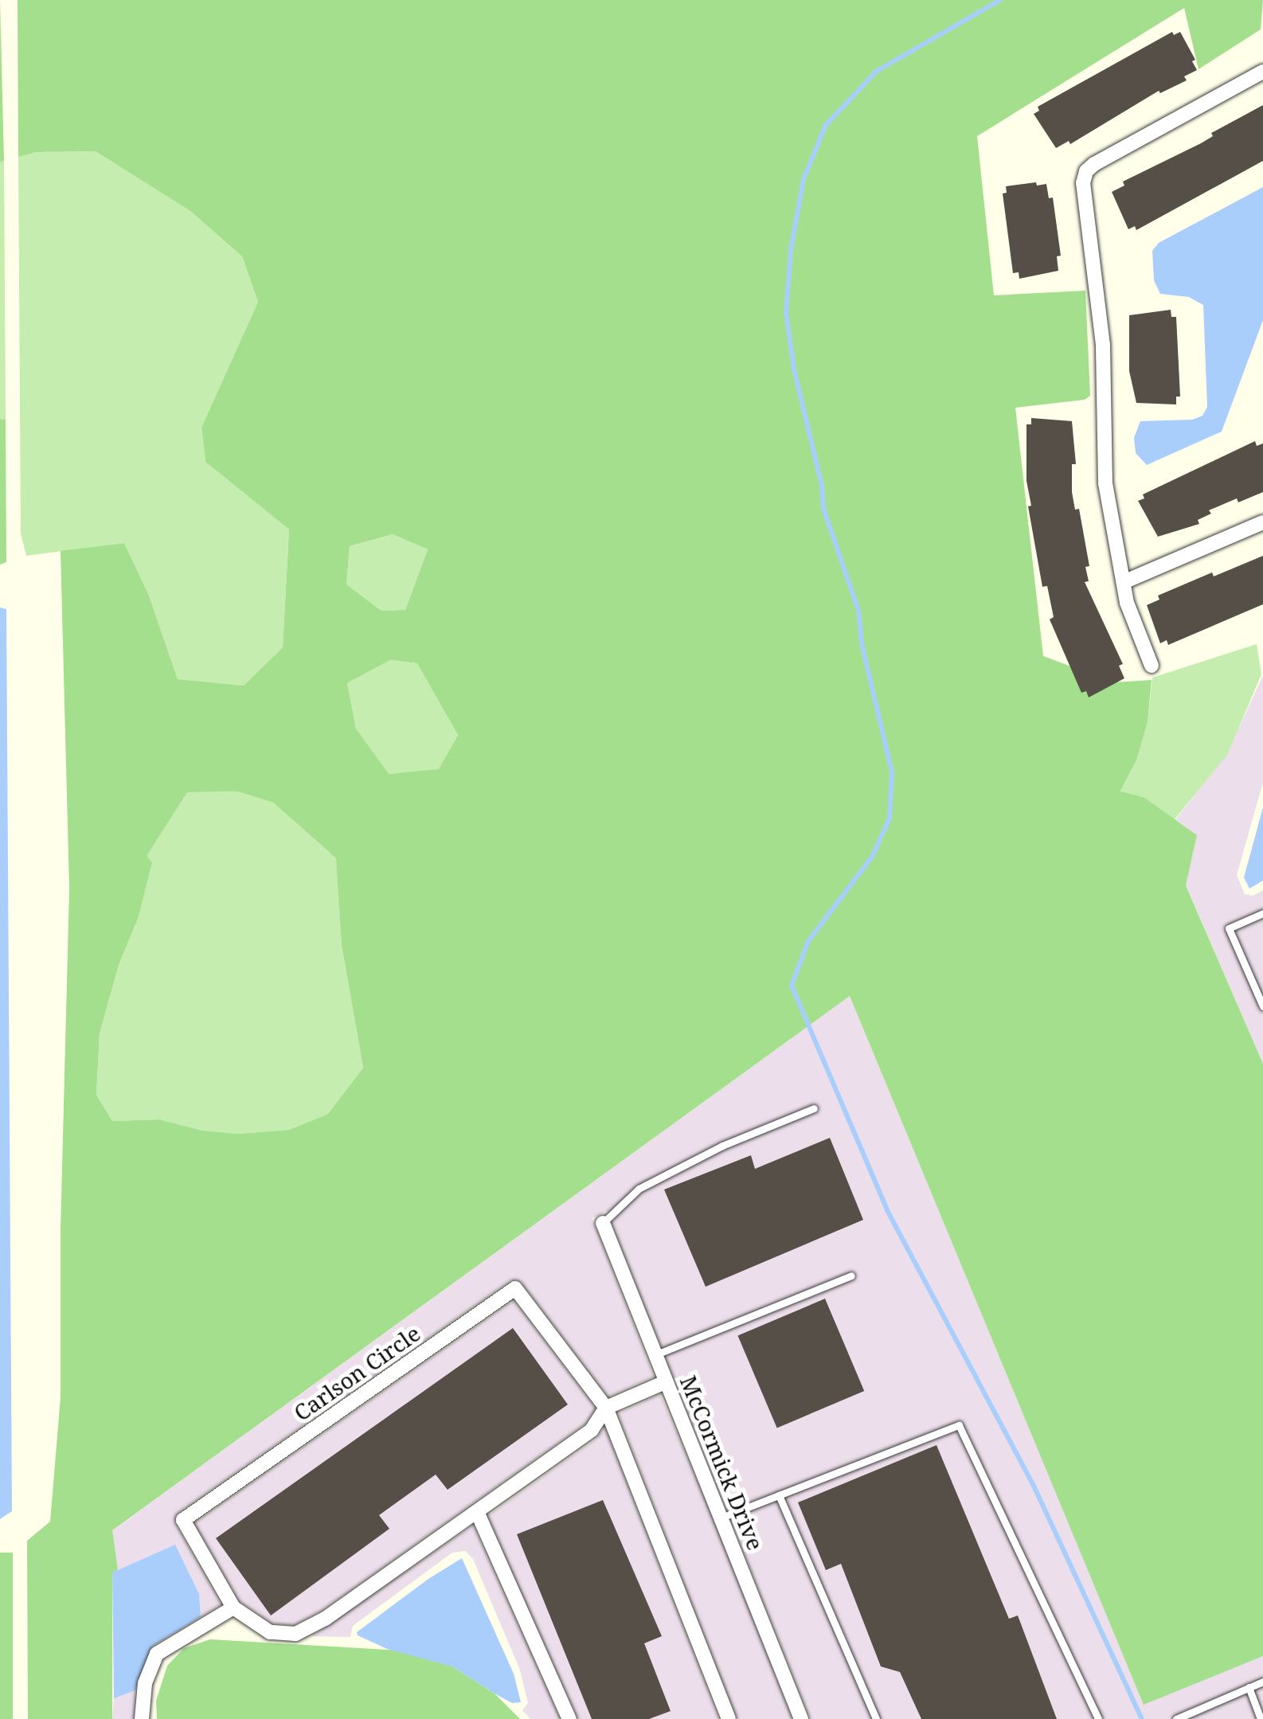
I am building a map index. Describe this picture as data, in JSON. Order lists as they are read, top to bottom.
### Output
{
  "streets": {
    "street": ["Carlson Circle", "McCormick Drive"]
  },
  "crossings": [
    ["Carlson Circle", "McCormick Drive"]
  ]
}
